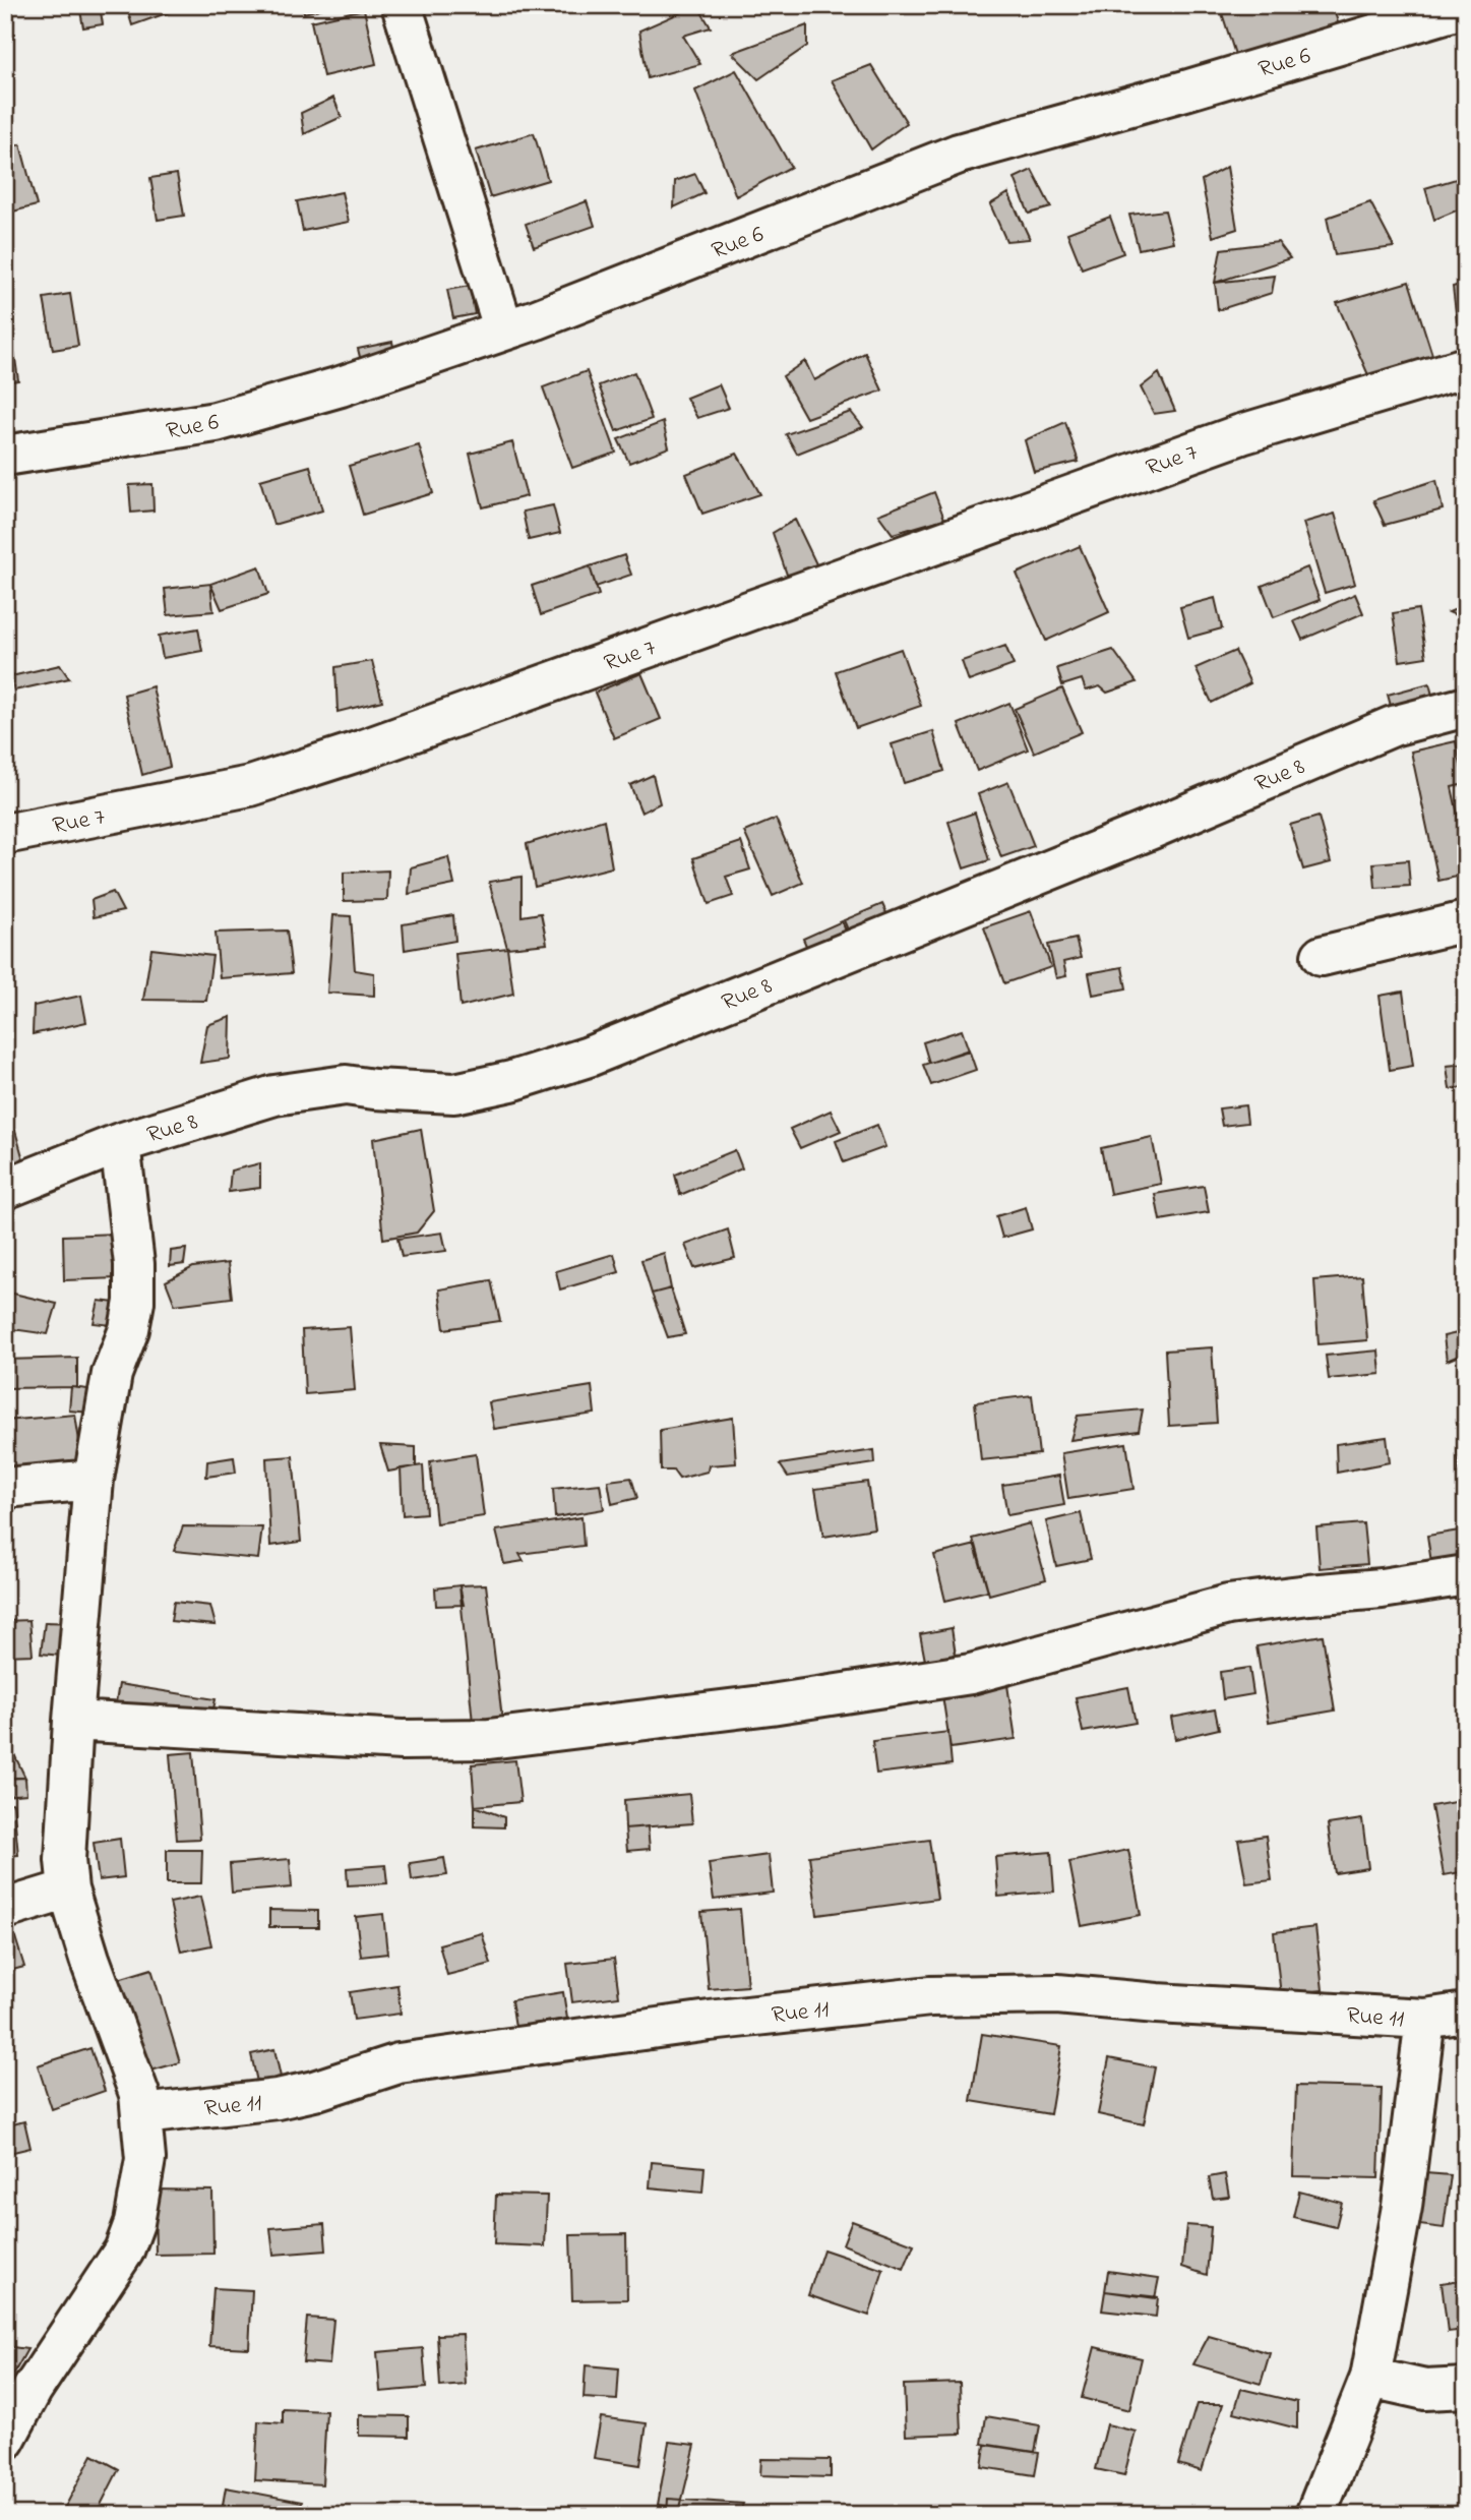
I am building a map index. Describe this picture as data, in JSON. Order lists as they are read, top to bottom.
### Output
{
  "streets": {
    "street": [
      "Rue 6",
      "Rue 7",
      "Rue 8",
      "Rue 11"
    ]
  }
}
